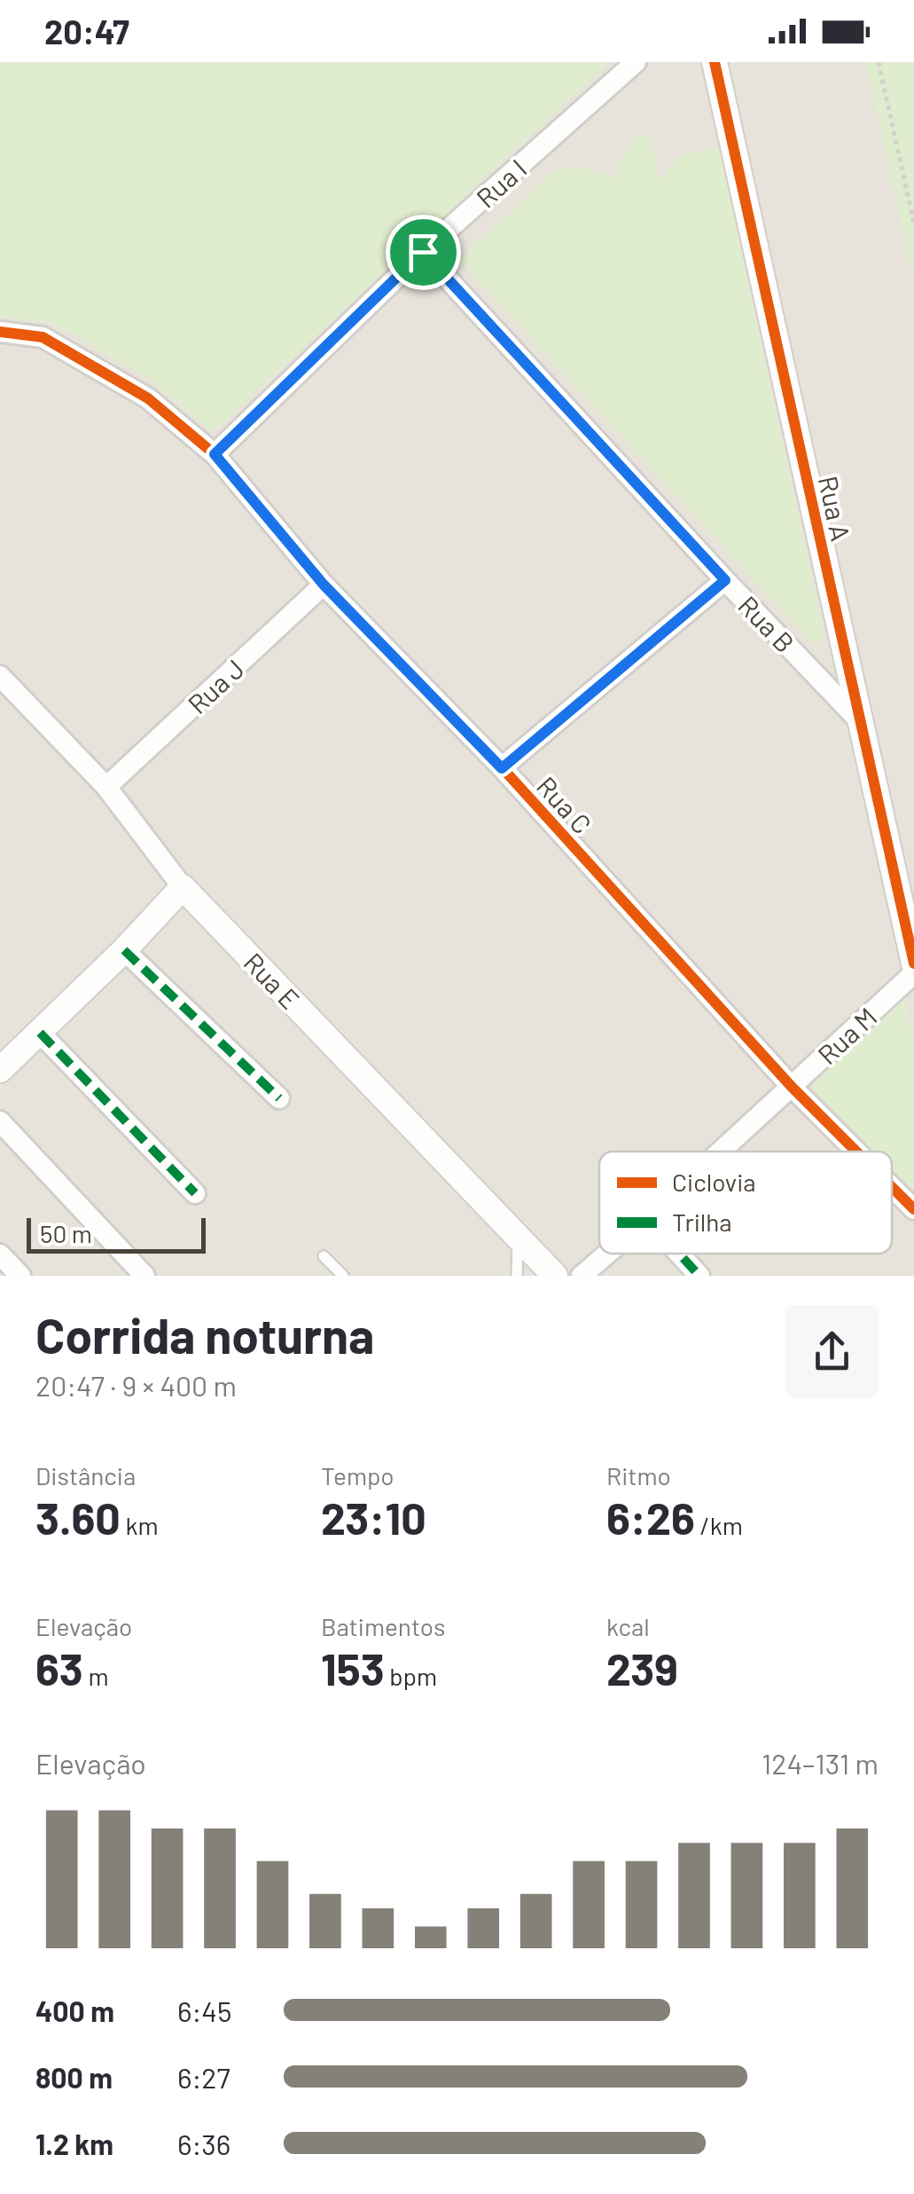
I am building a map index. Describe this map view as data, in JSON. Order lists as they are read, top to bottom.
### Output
{
  "streets": {
    "street": [
      "Rua I",
      "Rua A",
      "Rua B",
      "Rua J",
      "Rua C",
      "Rua E",
      "Rua M"
    ]
  },
  "crossings": [
    ["Rua I", "Rua B"],
    ["Rua I", "Rua C"],
    ["Rua A", "Rua B"],
    ["Rua J", "Rua C"],
    ["Rua J", "Rua E"],
    ["Rua C", "Rua M"]
  ],
  "legend": ["Ciclovia", "Trilha"],
  "scale_bar": "50 m",
  "page": {
    "status": "20:47",
    "scale": "50 m",
    "heading": ["Corrida noturna", "20:47 · 9 × 400 m"],
    "stats": [
      ["Distância", "3.60 km"],
      ["Tempo", "23:10"],
      ["Ritmo", "6:26 /km"],
      ["Elevação", "63 m"],
      ["Batimentos", "153 bpm"],
      ["kcal", "239"]
    ],
    "chart": ["Elevação", "124–131 m"],
    "list": [
      {
        "name": "400 m",
        "note": "6:45"
      },
      {
        "name": "800 m",
        "note": "6:27"
      },
      {
        "name": "1.2 km",
        "note": "6:36"
      }
    ]
  }
}
